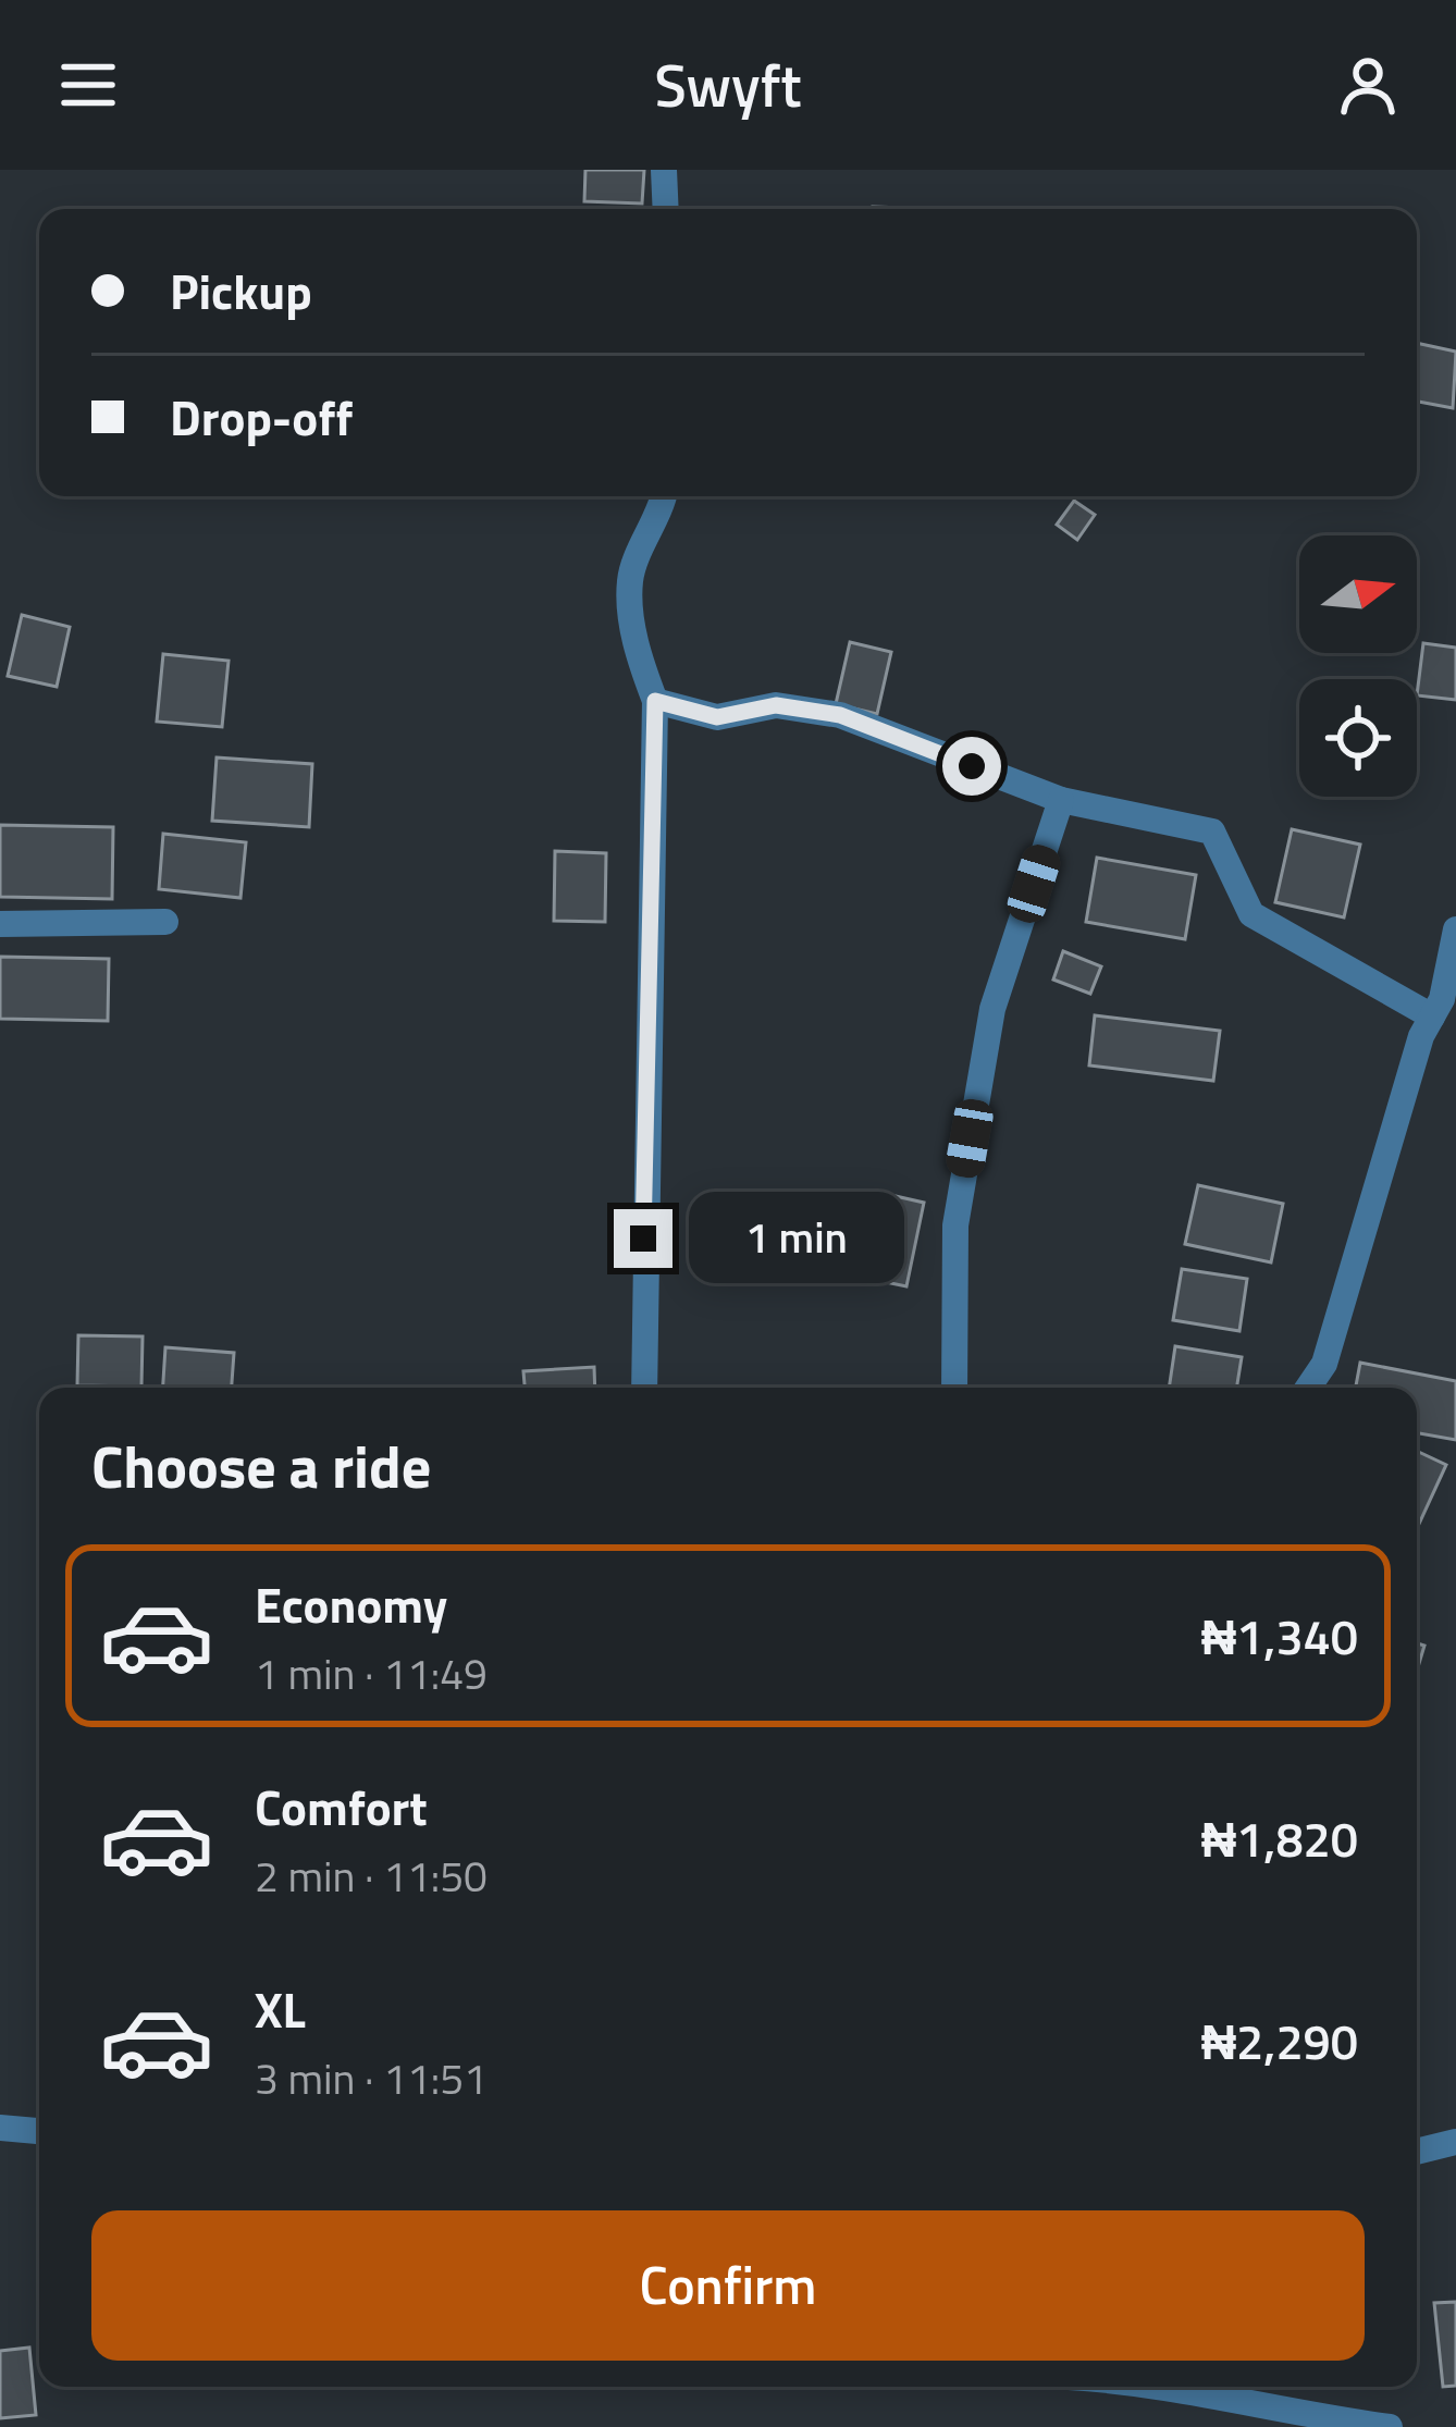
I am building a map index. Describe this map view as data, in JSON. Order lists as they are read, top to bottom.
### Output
{
  "north": "right",
  "page": {
    "header": "Swyft",
    "banner": ["Pickup", "Drop-off"],
    "bubble": "1 min",
    "heading": "Choose a ride",
    "list": [
      {
        "name": "Economy",
        "note": "1 min · 11:49",
        "value": "₦1,340"
      },
      {
        "name": "Comfort",
        "note": "2 min · 11:50",
        "value": "₦1,820"
      },
      {
        "name": "XL",
        "note": "3 min · 11:51",
        "value": "₦2,290"
      }
    ],
    "buttons": "Confirm"
  }
}
